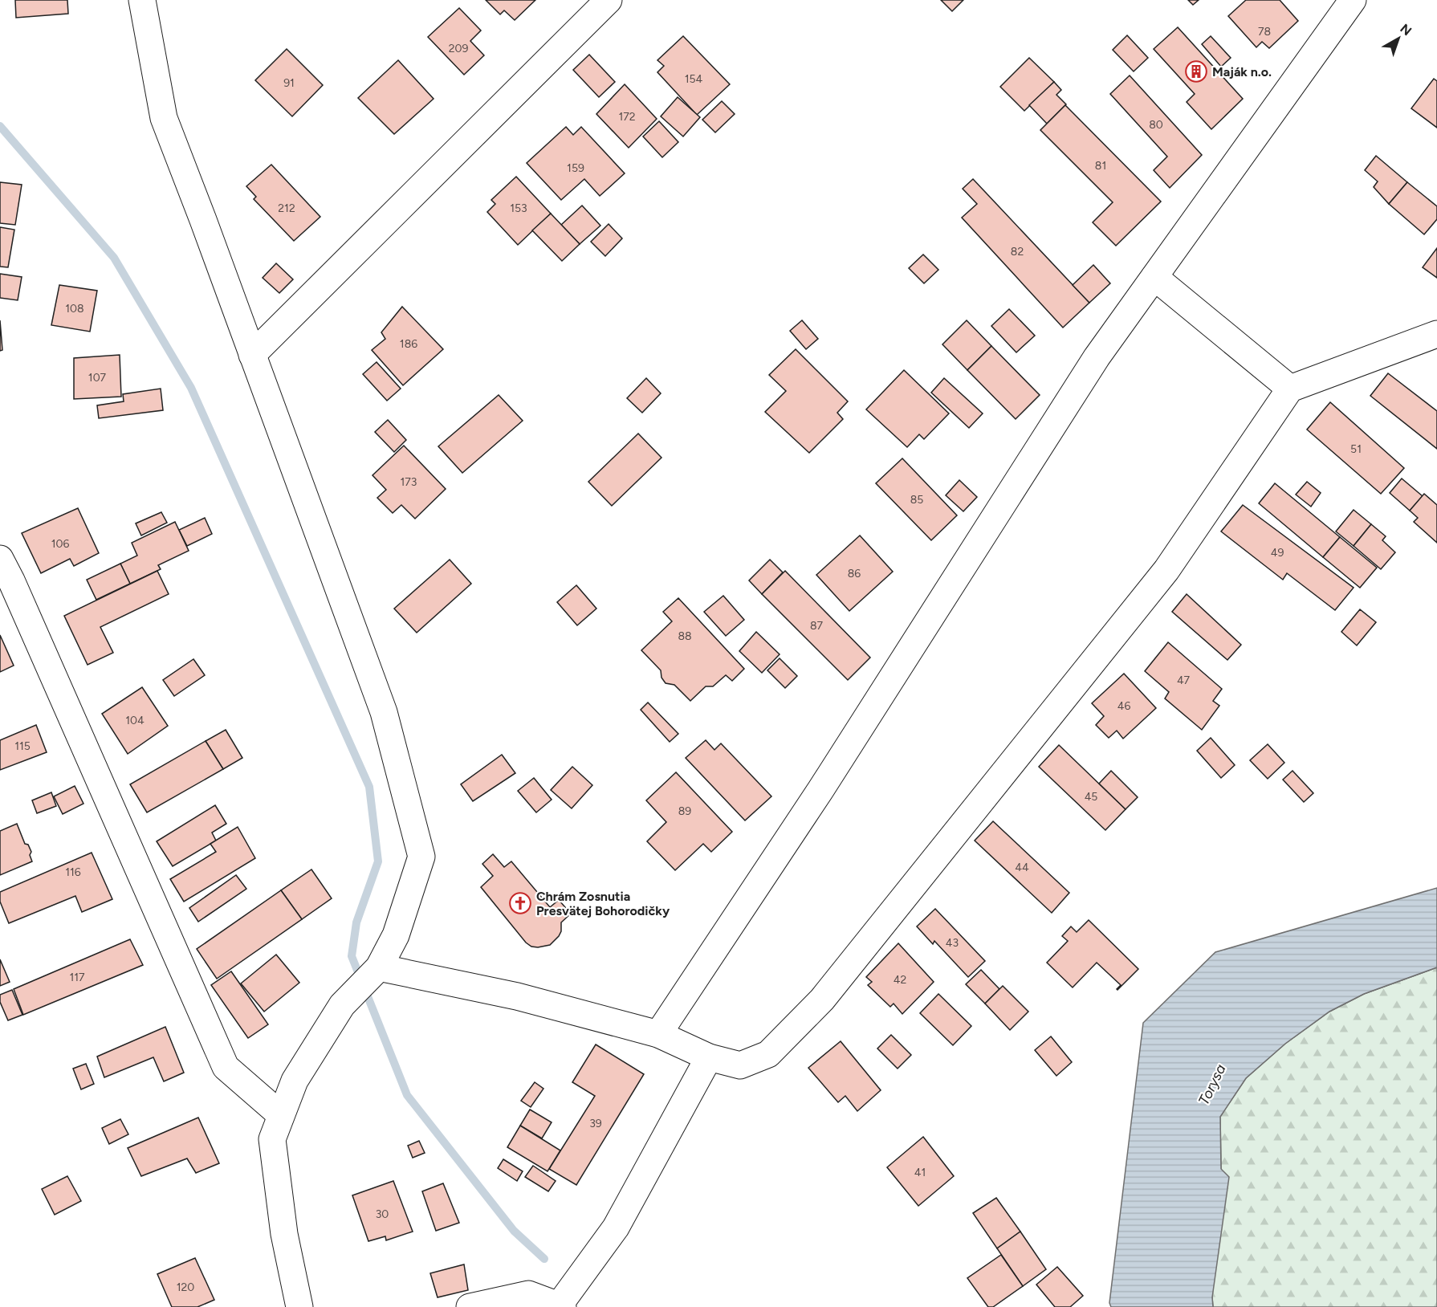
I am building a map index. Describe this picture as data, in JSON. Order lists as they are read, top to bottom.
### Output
{
  "water": ["Torysa"],
  "places": {
    "building": ["Maják n.o."],
    "church": ["Chrám Zosnutia Presvätej Bohorodičky"]
  },
  "house_numbers": [
    "78",
    "209",
    "154",
    "91",
    "172",
    "80",
    "81",
    "159",
    "212",
    "153",
    "82",
    "108",
    "186",
    "107",
    "51",
    "173",
    "85",
    "106",
    "49",
    "86",
    "87",
    "88",
    "47",
    "46",
    "104",
    "115",
    "45",
    "89",
    "44",
    "116",
    "43",
    "117",
    "42",
    "39",
    "41",
    "30",
    "120"
  ],
  "north": "top right"
}
